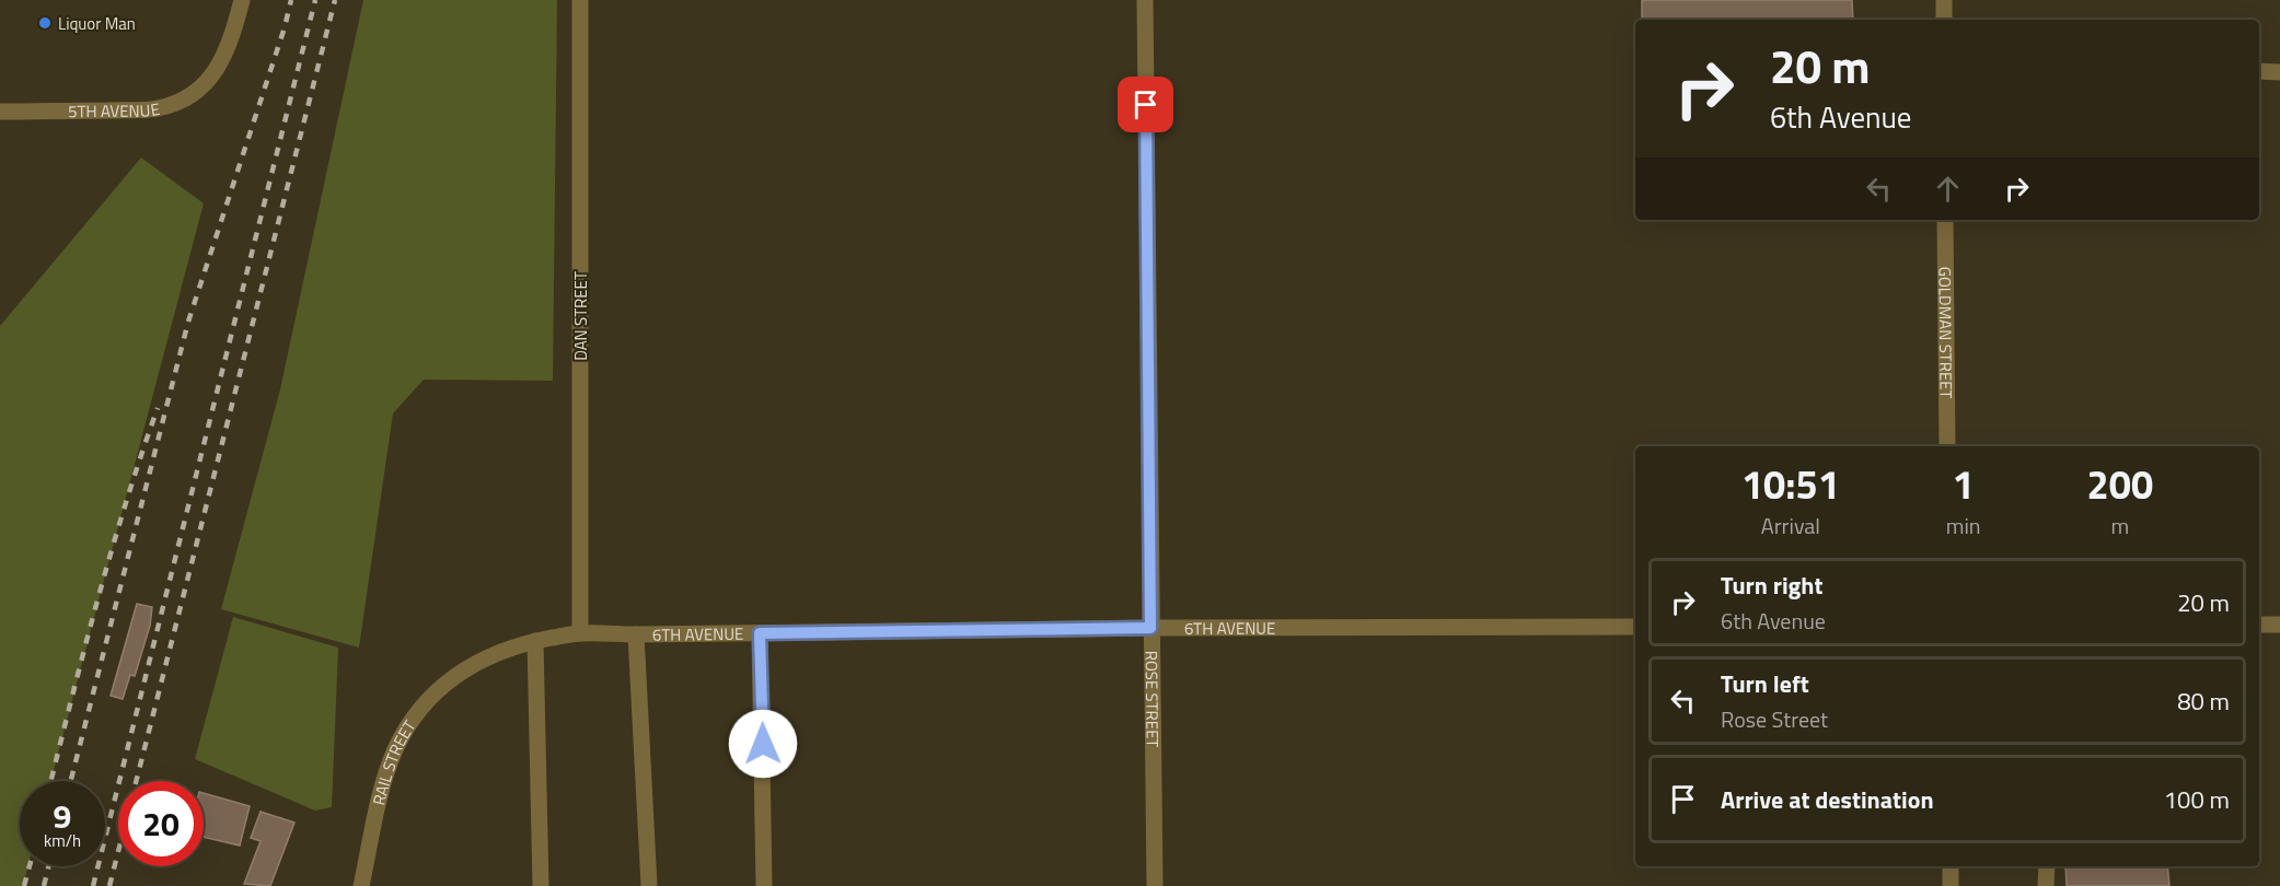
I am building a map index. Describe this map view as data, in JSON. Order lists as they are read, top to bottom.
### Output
{
  "streets": {
    "street": [
      "5TH AVENUE",
      "DAN STREET",
      "GOLDMAN STREET",
      "6TH AVENUE",
      "ROSE STREET",
      "RAIL STREET"
    ]
  },
  "crossings": [
    ["DAN STREET", "6TH AVENUE"],
    ["6TH AVENUE", "ROSE STREET"],
    ["6TH AVENUE", "RAIL STREET"]
  ],
  "places": ["Liquor Man"],
  "page": {
    "turn": ["20 m", "6th Avenue"],
    "eta": [
      "10:51",
      "Arrival",
      "1",
      "min",
      "200",
      "m"
    ],
    "list": [
      {
        "name": "Turn right",
        "note": "6th Avenue",
        "value": "20 m"
      },
      {
        "name": "Turn left",
        "note": "Rose Street",
        "value": "80 m"
      },
      {
        "name": "Arrive at destination",
        "value": "100 m"
      }
    ],
    "speed": "9 km/h",
    "limit": "20"
  }
}
